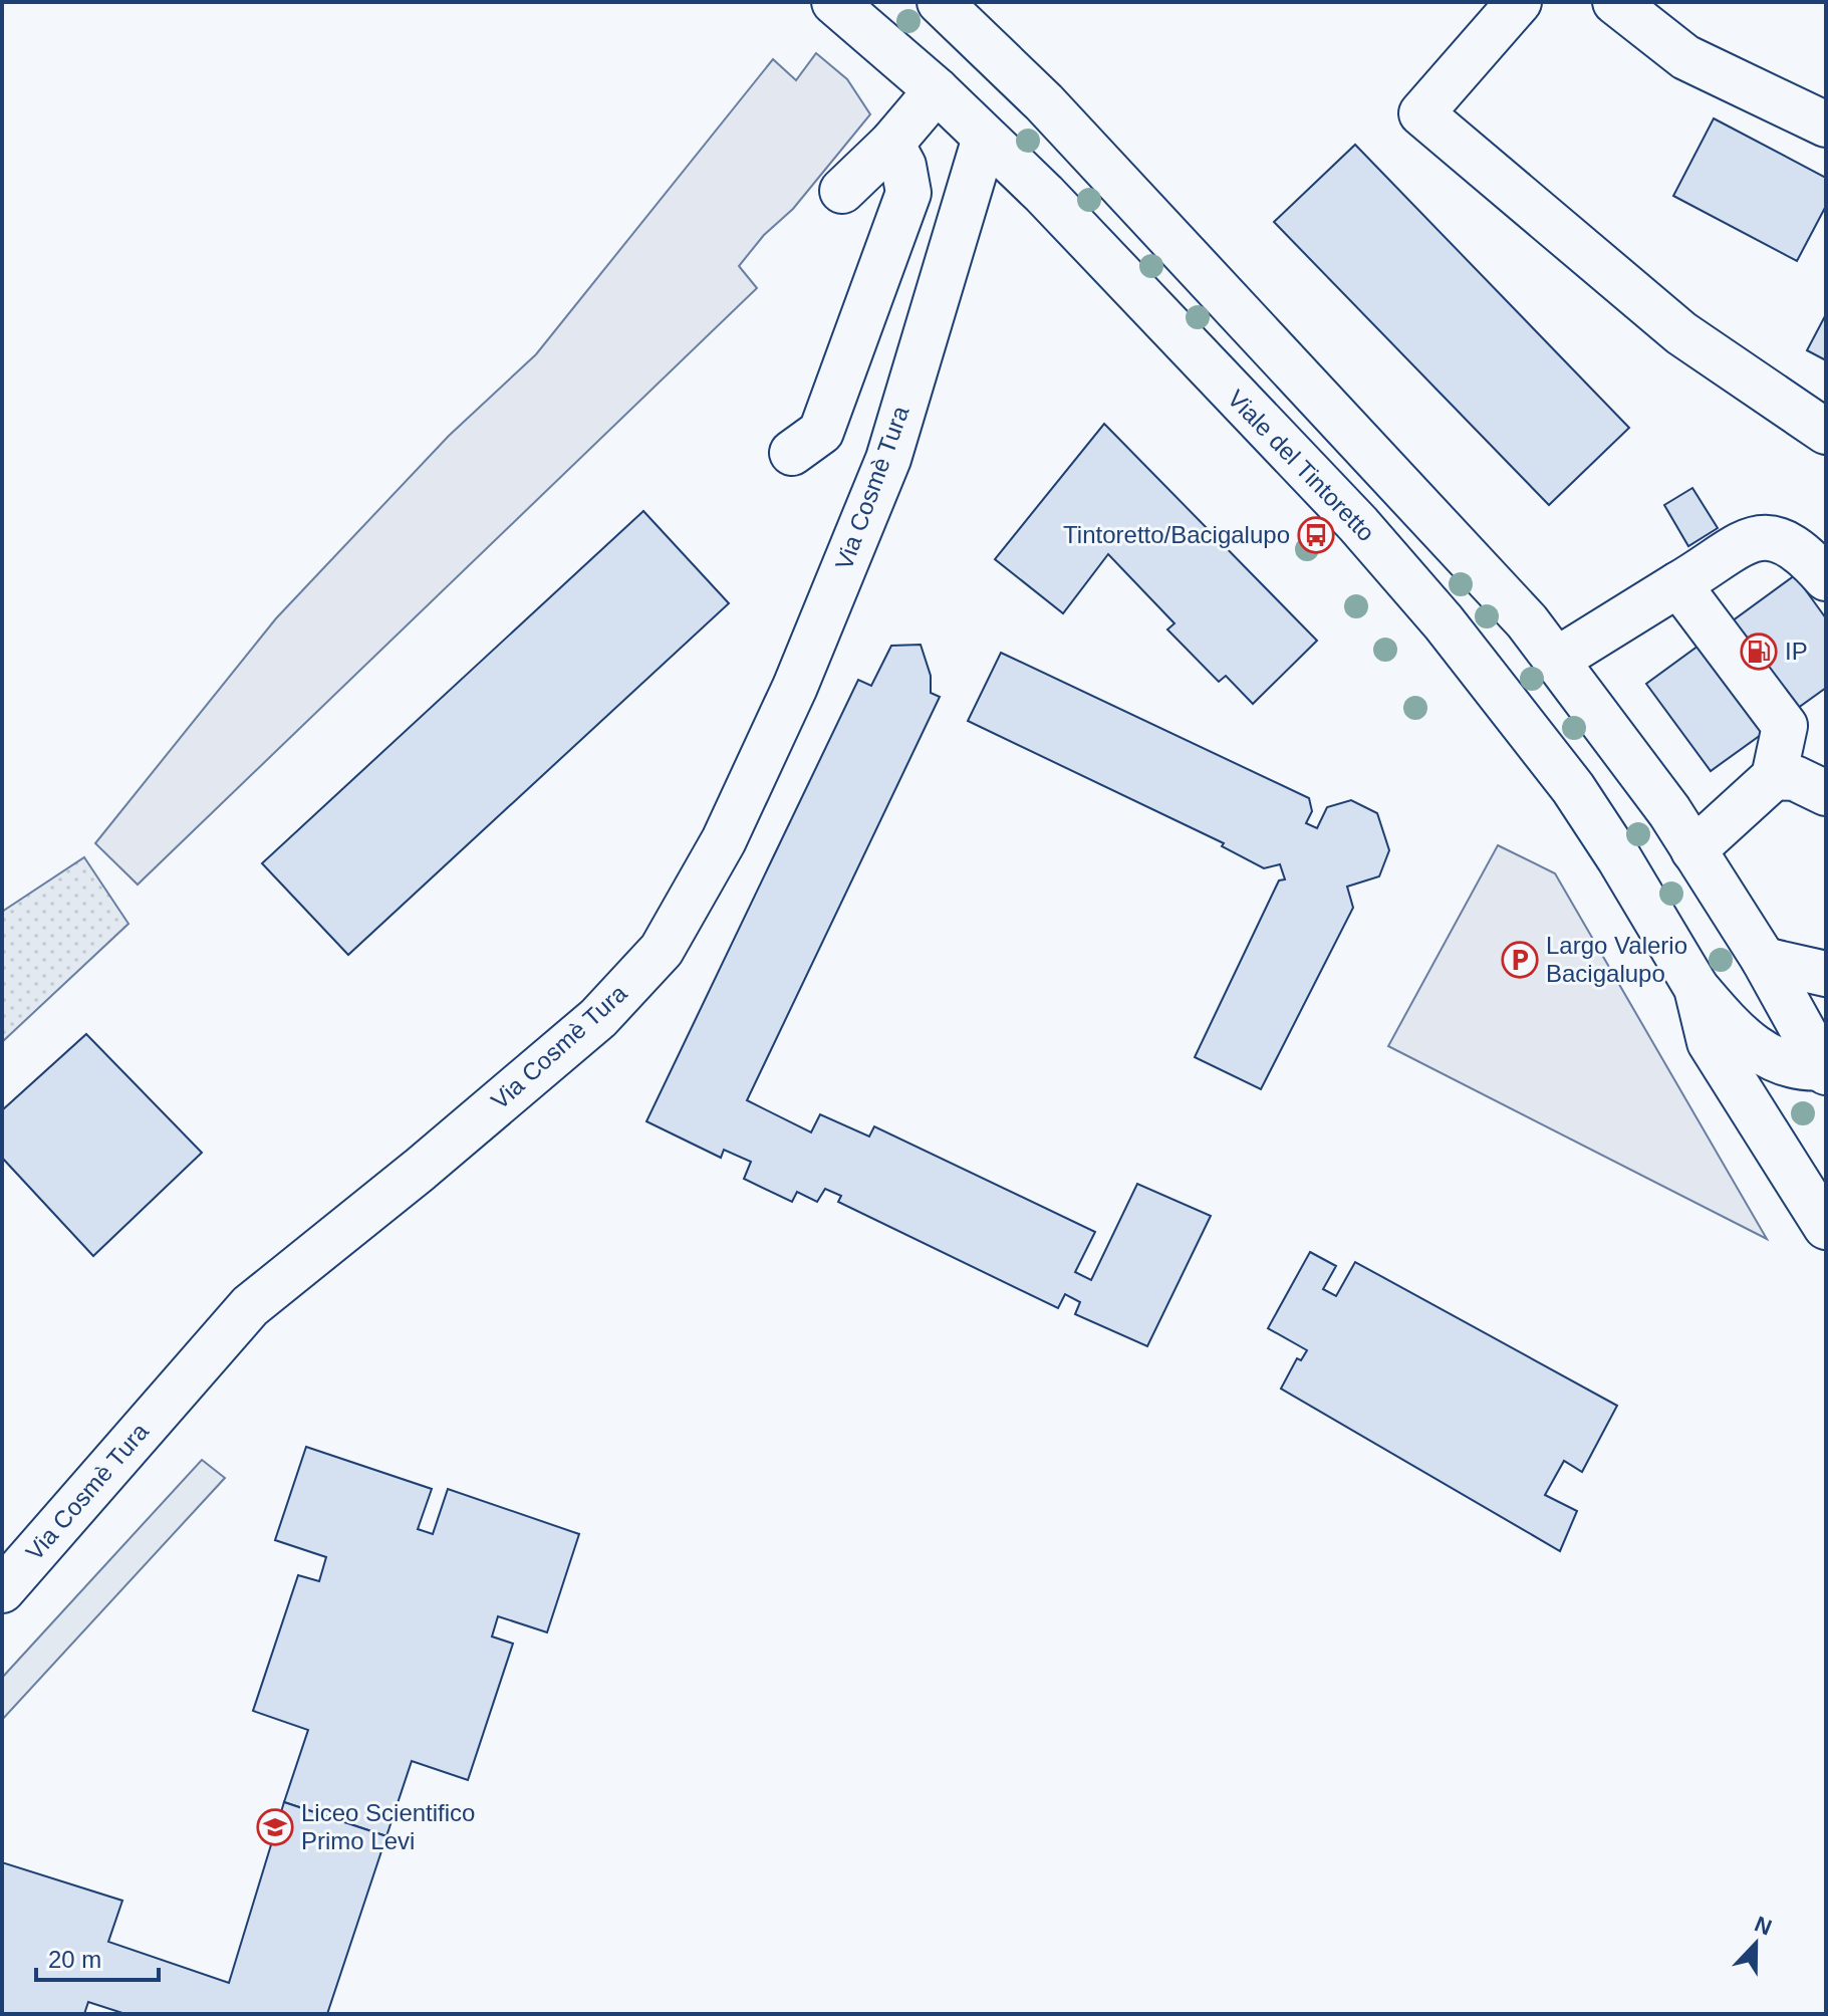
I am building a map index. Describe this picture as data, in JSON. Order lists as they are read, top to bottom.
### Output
{
  "streets": {
    "main road": ["Viale del Tintoretto", "Via Cosmè Tura"]
  },
  "crossings": [
    ["Viale del Tintoretto", "Via Cosmè Tura"]
  ],
  "places": {
    "bus stop": ["Tintoretto/Bacigalupo"],
    "fuel station": ["IP"],
    "parking": ["Largo Valerio Bacigalupo"],
    "school or university": ["Liceo Scientifico Primo Levi"]
  },
  "scale_bar": "20 m",
  "north": "top"
}
